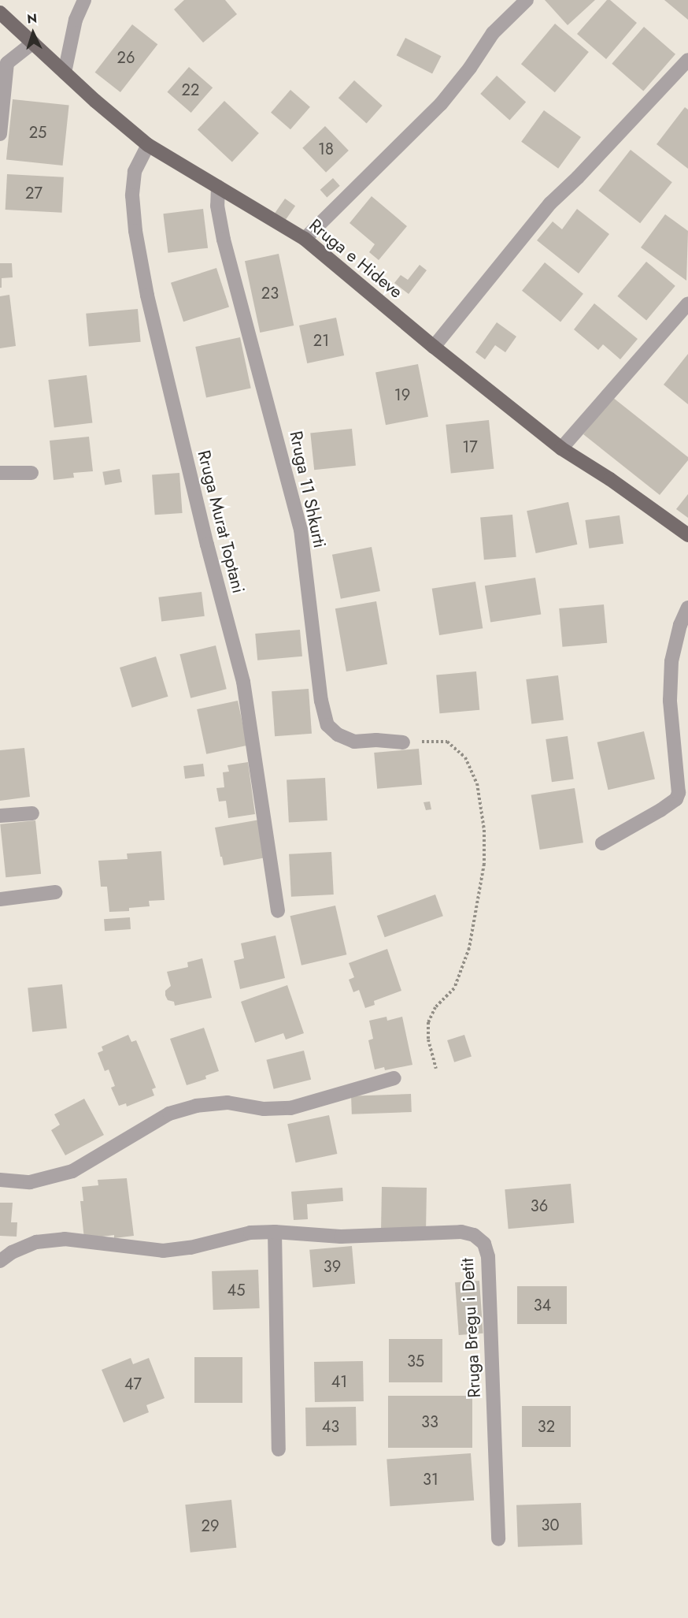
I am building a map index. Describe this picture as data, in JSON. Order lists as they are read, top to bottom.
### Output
{
  "streets": {
    "main road": ["Rruga e Hideve"],
    "street": ["Rruga 11 Shkurti", "Rruga Murat Toptani", "Rruga Bregu i Detit"]
  },
  "crossings": [
    ["Rruga e Hideve", "Rruga 11 Shkurti"],
    ["Rruga e Hideve", "Rruga Murat Toptani"]
  ],
  "house_numbers": [
    "26",
    "22",
    "25",
    "18",
    "27",
    "23",
    "21",
    "19",
    "17",
    "36",
    "39",
    "45",
    "34",
    "35",
    "41",
    "47",
    "33",
    "43",
    "32",
    "31",
    "30",
    "29"
  ],
  "north": "top"
}
